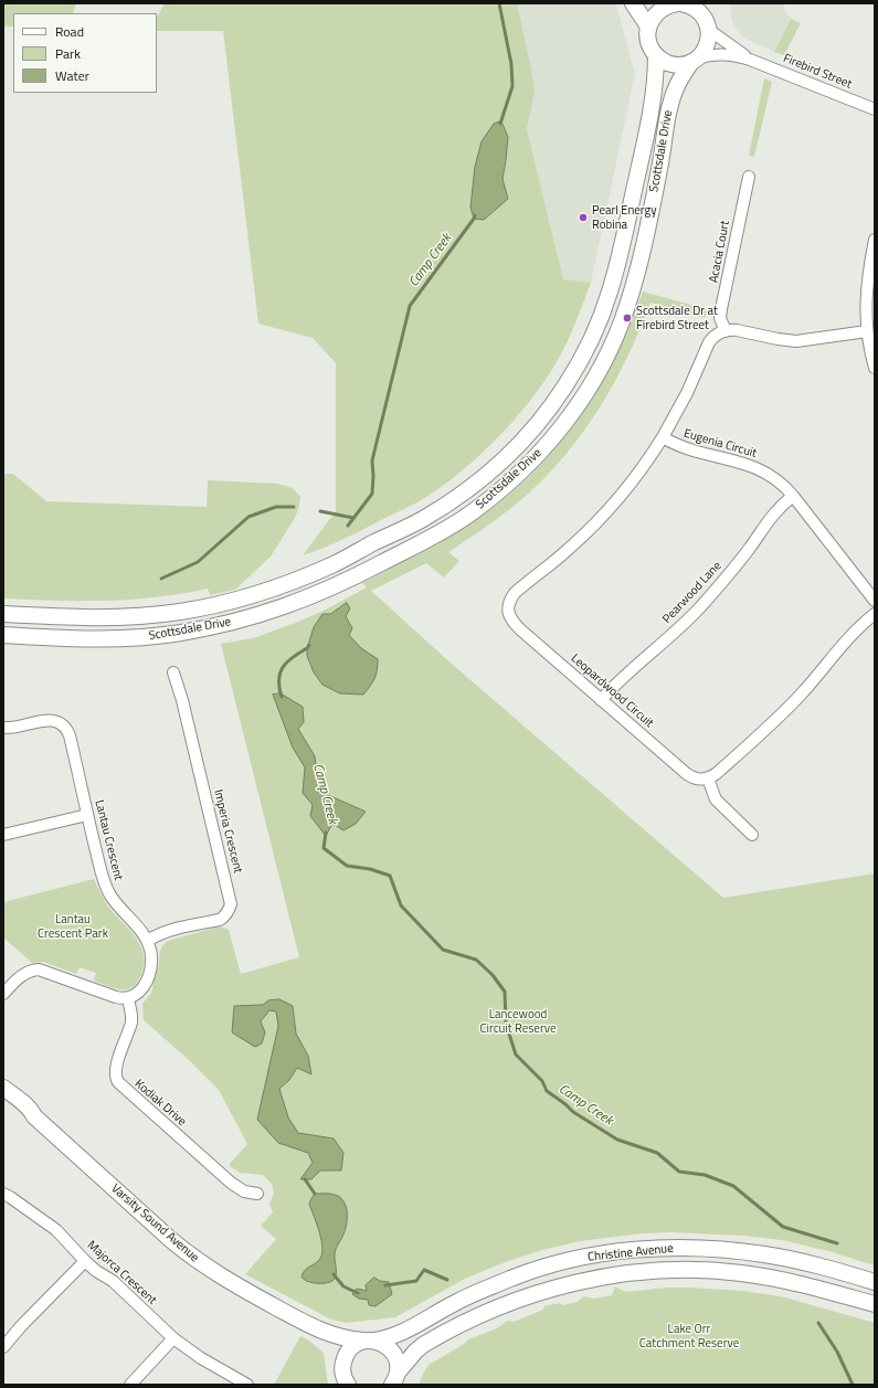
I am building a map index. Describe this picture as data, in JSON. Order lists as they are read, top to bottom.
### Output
{
  "streets": {
    "main road": ["Scottsdale Drive", "Varsity Sound Avenue", "Christine Avenue"],
    "street": [
      "Firebird Street",
      "Acacia Court",
      "Eugenia Circuit",
      "Pearwood Lane",
      "Leopardwood Circuit",
      "Imperia Crescent",
      "Lantau Crescent",
      "Kodiak Drive",
      "Majorca Crescent"
    ]
  },
  "crossings": [
    ["Firebird Street", "Scottsdale Drive"],
    ["Acacia Court", "Eugenia Circuit"],
    ["Eugenia Circuit", "Pearwood Lane"],
    ["Eugenia Circuit", "Leopardwood Circuit"],
    ["Pearwood Lane", "Leopardwood Circuit"],
    ["Imperia Crescent", "Lantau Crescent"],
    ["Lantau Crescent", "Kodiak Drive"],
    ["Varsity Sound Avenue", "Christine Avenue"]
  ],
  "water": ["Camp Creek"],
  "parks": ["Lantau Crescent Park", "Lancewood Circuit Reserve", "Lake Orr Catchment Reserve"],
  "places": ["Pearl Energy Robina", "Scottsdale Dr at Firebird Street"],
  "legend": ["Road", "Park", "Water"]
}
